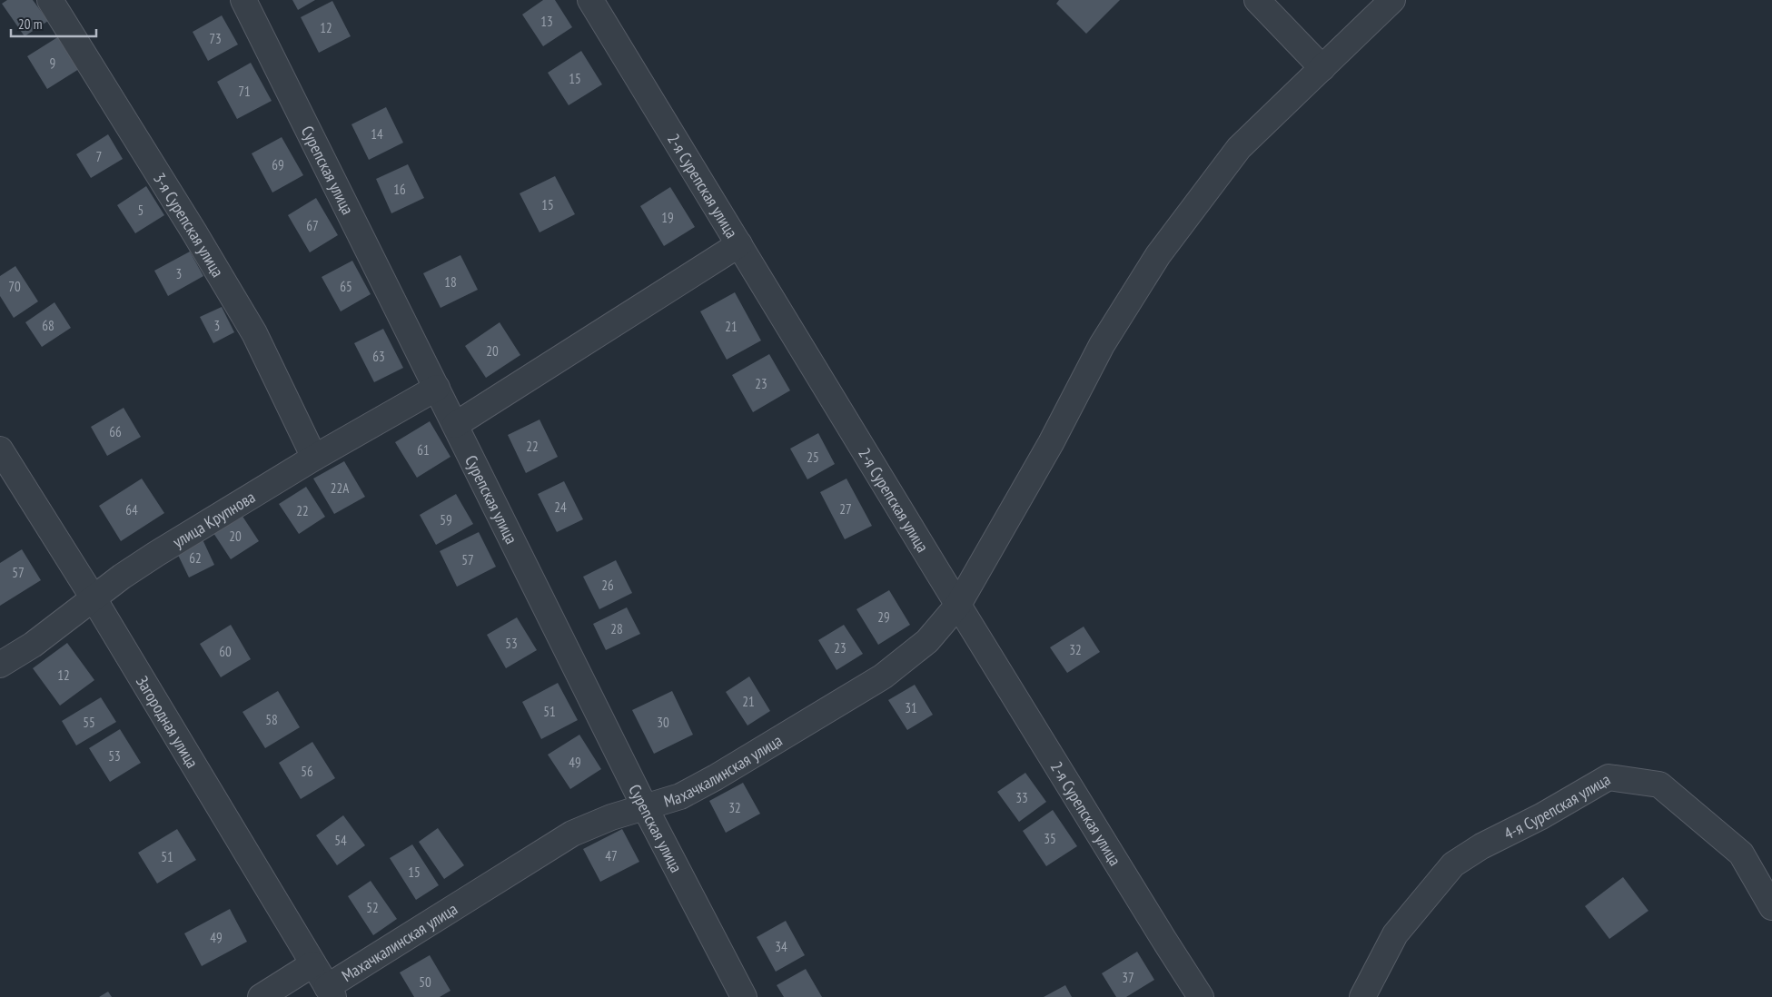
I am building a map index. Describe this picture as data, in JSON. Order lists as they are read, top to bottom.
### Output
{
  "streets": {
    "street": [
      "Сурепская улица",
      "2-я Сурепская улица",
      "3-я Сурепская улица",
      "улица Крупнова",
      "Загородная улица",
      "Махачкалинская улица",
      "4-я Сурепская улица"
    ]
  },
  "crossings": [
    ["Сурепская улица", "улица Крупнова"],
    ["Сурепская улица", "Махачкалинская улица"],
    ["2-я Сурепская улица", "Махачкалинская улица"],
    ["3-я Сурепская улица", "улица Крупнова"],
    ["улица Крупнова", "Загородная улица"],
    ["Загородная улица", "Махачкалинская улица"]
  ],
  "house_numbers": [
    "13",
    "12",
    "73",
    "9",
    "15",
    "71",
    "14",
    "7",
    "69",
    "16",
    "15",
    "5",
    "19",
    "67",
    "3",
    "18",
    "70",
    "65",
    "68",
    "3",
    "21",
    "20",
    "63",
    "23",
    "66",
    "22",
    "61",
    "25",
    "22А",
    "24",
    "27",
    "64",
    "22",
    "59",
    "20",
    "62",
    "57",
    "57",
    "26",
    "29",
    "28",
    "53",
    "23",
    "32",
    "60",
    "12",
    "21",
    "31",
    "51",
    "58",
    "55",
    "30",
    "53",
    "49",
    "56",
    "33",
    "32",
    "35",
    "54",
    "47",
    "51",
    "15",
    "52",
    "49",
    "34",
    "37",
    "50"
  ],
  "scale_bar": "20 m"
}
